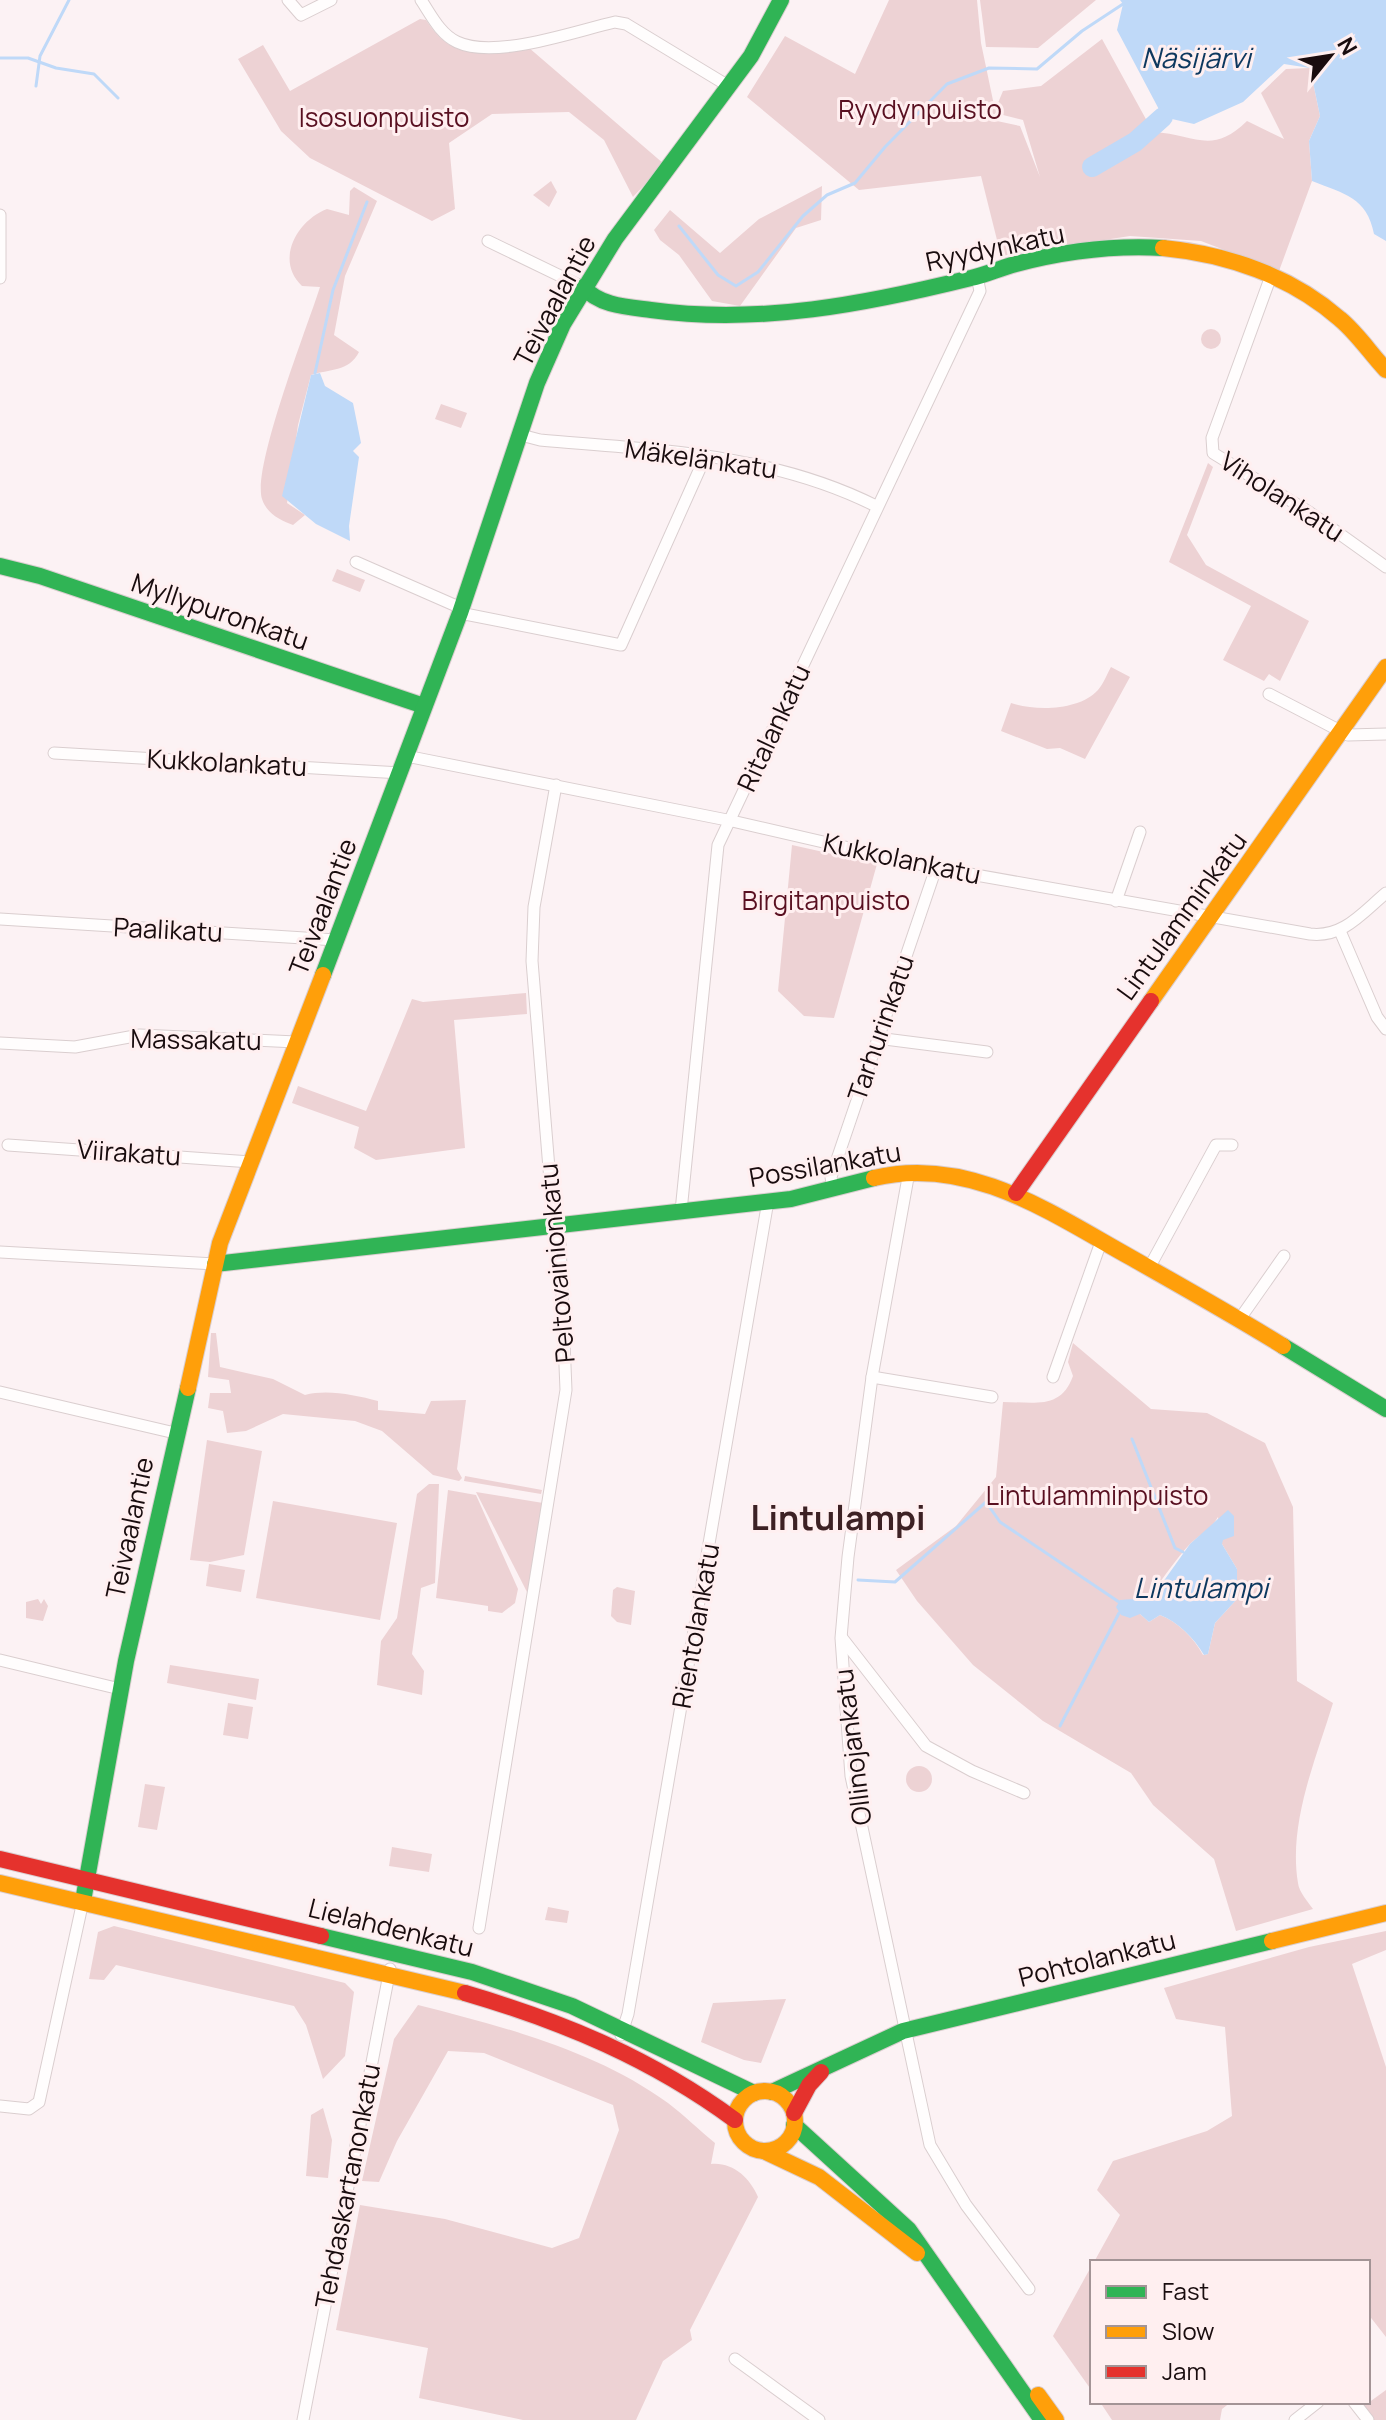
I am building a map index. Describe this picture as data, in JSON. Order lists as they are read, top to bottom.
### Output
{
  "streets": {
    "main road": [
      "Ryydynkatu",
      "Teivaalantie",
      "Myllypuronkatu",
      "Lintulamminkatu",
      "Possilankatu",
      "Lielahdenkatu",
      "Pohtolankatu"
    ],
    "street": [
      "Mäkelänkatu",
      "Viholankatu",
      "Ritalankatu",
      "Kukkolankatu",
      "Paalikatu",
      "Tarhurinkatu",
      "Massakatu",
      "Viirakatu",
      "Peltovainionkatu",
      "Rientolankatu",
      "Ollinojankatu",
      "Tehdaskartanonkatu"
    ]
  },
  "crossings": [
    ["Ryydynkatu", "Teivaalantie"],
    ["Ryydynkatu", "Viholankatu"],
    ["Ryydynkatu", "Ritalankatu"],
    ["Teivaalantie", "Mäkelänkatu"],
    ["Teivaalantie", "Myllypuronkatu"],
    ["Teivaalantie", "Kukkolankatu"],
    ["Teivaalantie", "Paalikatu"],
    ["Teivaalantie", "Massakatu"],
    ["Teivaalantie", "Viirakatu"],
    ["Teivaalantie", "Possilankatu"],
    ["Teivaalantie", "Lielahdenkatu"],
    ["Mäkelänkatu", "Ritalankatu"],
    ["Ritalankatu", "Kukkolankatu"],
    ["Ritalankatu", "Possilankatu"],
    ["Kukkolankatu", "Lintulamminkatu"],
    ["Kukkolankatu", "Tarhurinkatu"],
    ["Kukkolankatu", "Peltovainionkatu"],
    ["Lintulamminkatu", "Possilankatu"],
    ["Tarhurinkatu", "Possilankatu"],
    ["Possilankatu", "Peltovainionkatu"],
    ["Possilankatu", "Rientolankatu"],
    ["Possilankatu", "Ollinojankatu"],
    ["Rientolankatu", "Lielahdenkatu"],
    ["Ollinojankatu", "Pohtolankatu"],
    ["Lielahdenkatu", "Pohtolankatu"],
    ["Lielahdenkatu", "Tehdaskartanonkatu"]
  ],
  "districts": ["Lintulampi"],
  "water": ["Näsijärvi", "Lintulampi"],
  "parks": [
    "Ryydynpuisto",
    "Isosuonpuisto",
    "Birgitanpuisto",
    "Lintulamminpuisto"
  ],
  "legend": ["Fast", "Slow", "Jam"],
  "north": "top right"
}
